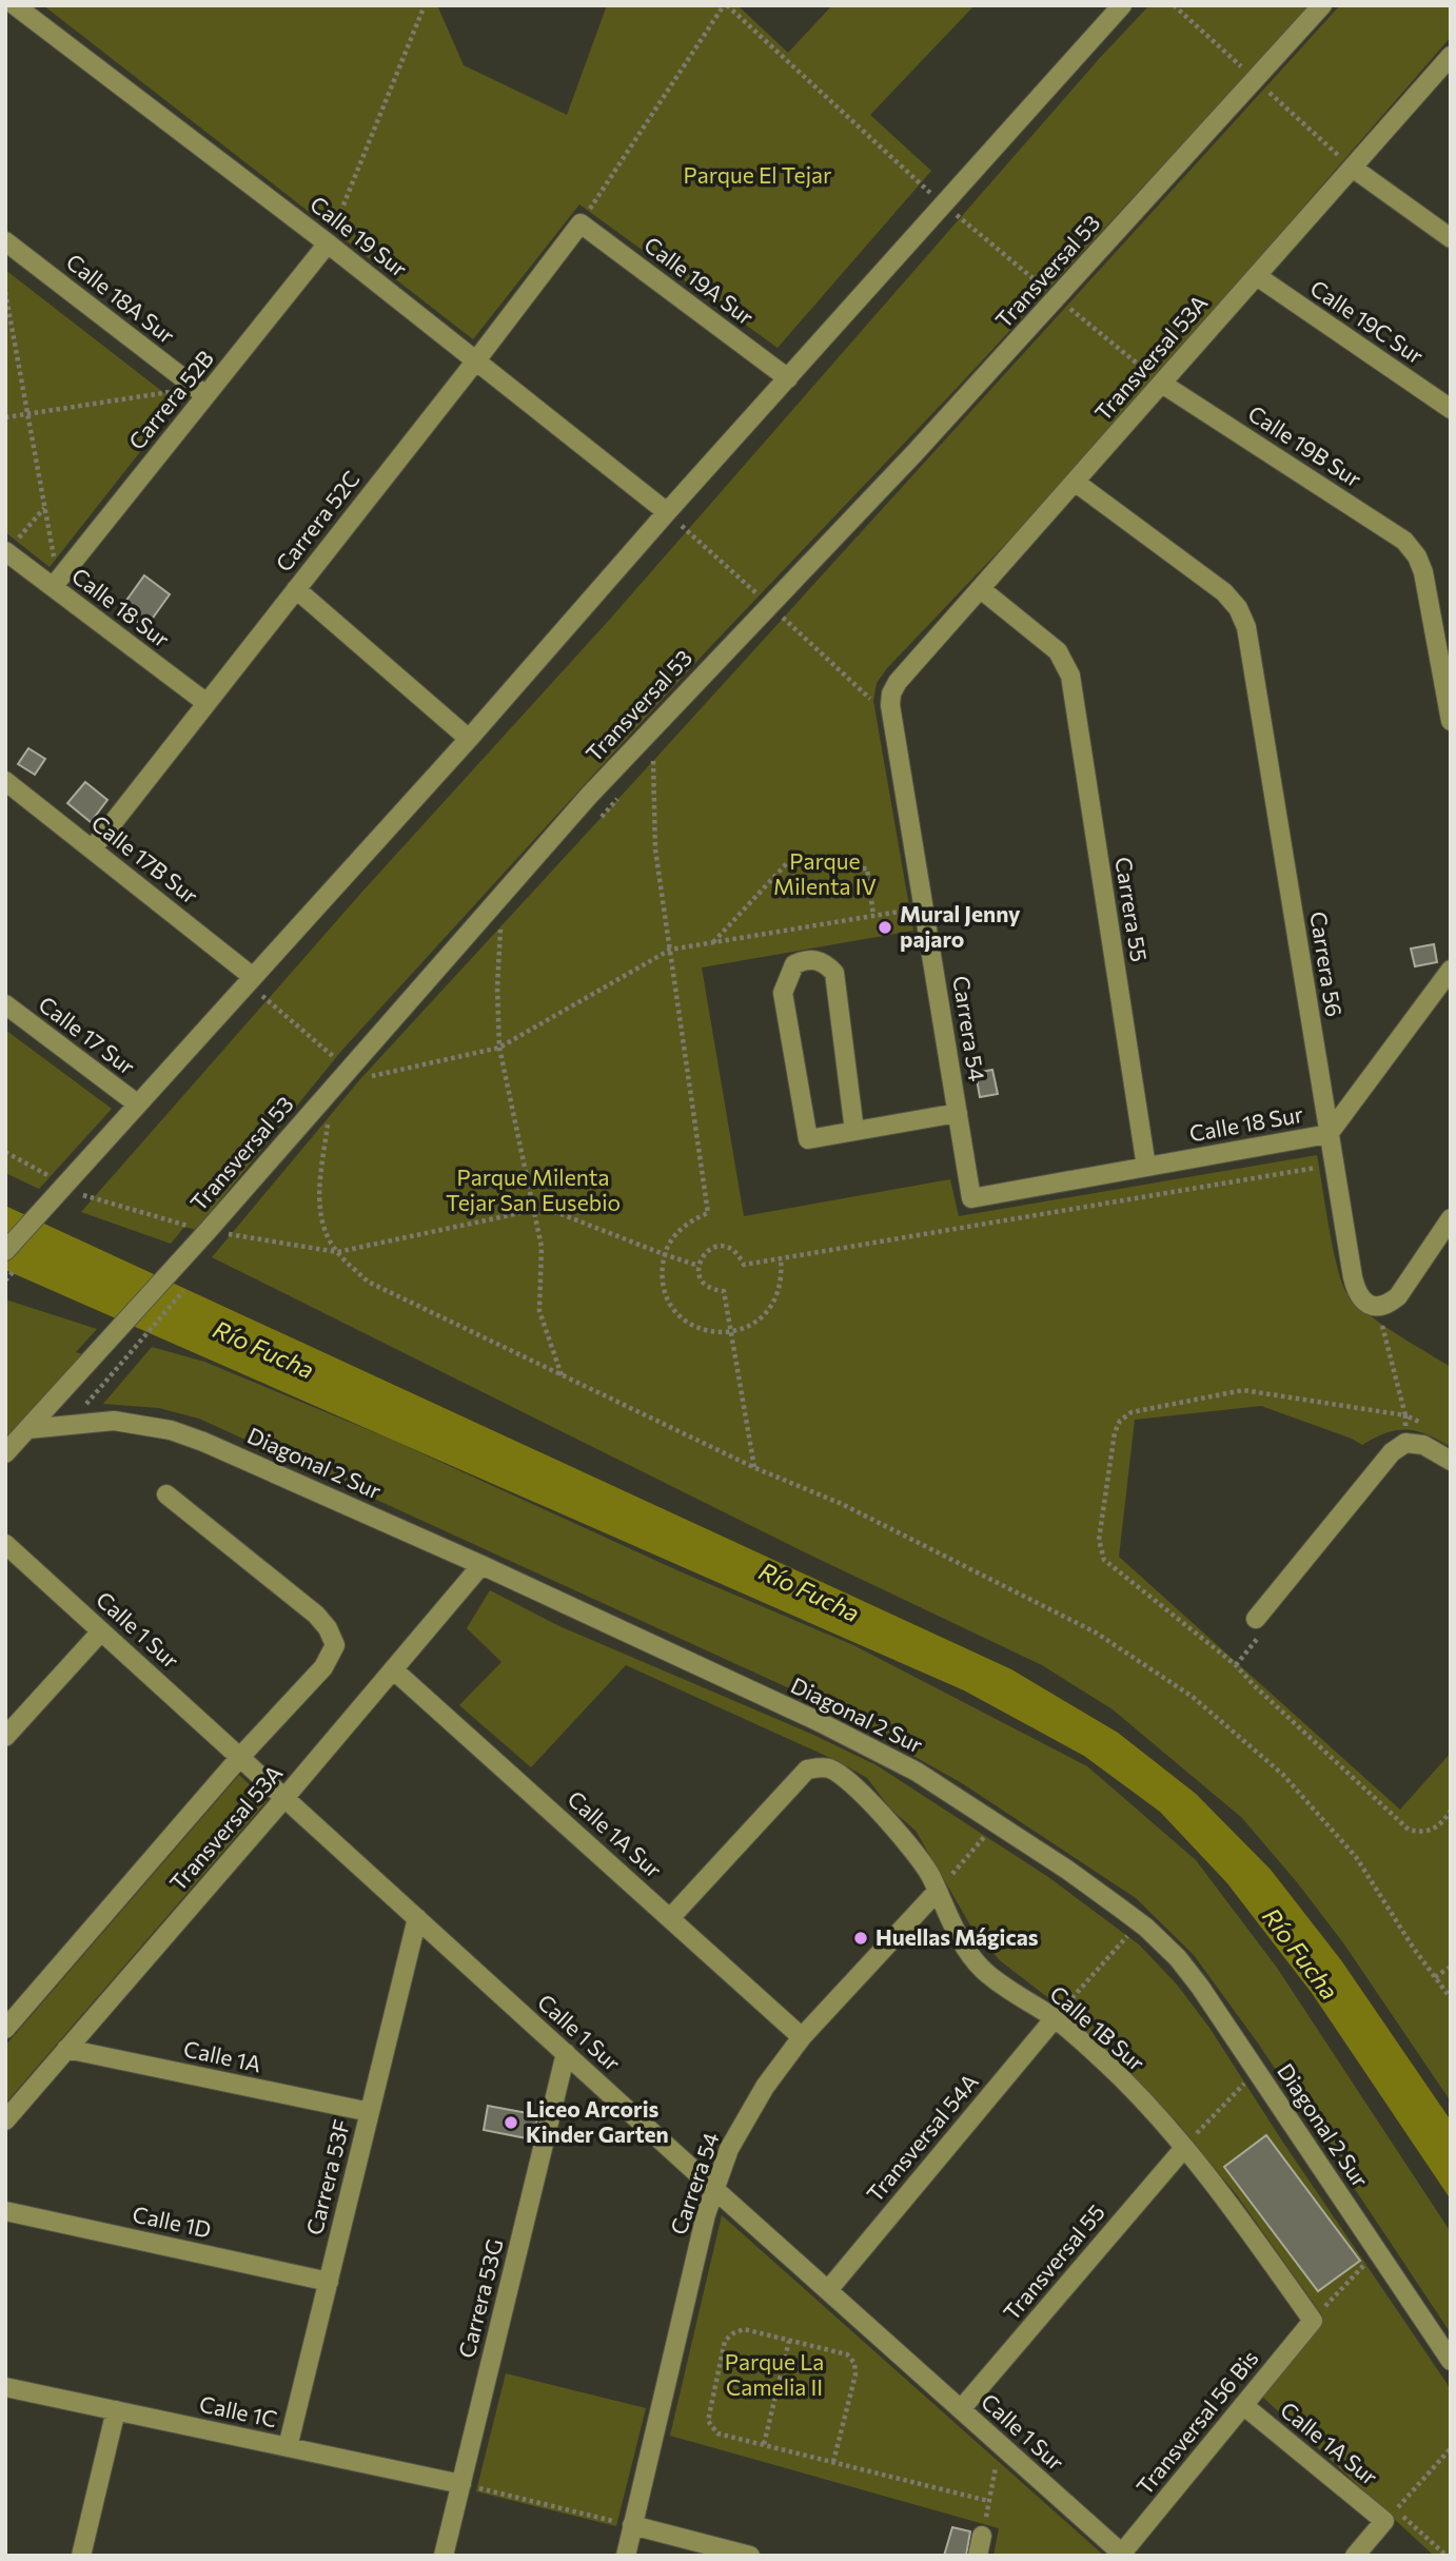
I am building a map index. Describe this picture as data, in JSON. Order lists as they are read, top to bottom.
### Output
{
  "streets": {
    "street": [
      "Calle 19 Sur",
      "Transversal 53",
      "Calle 19A Sur",
      "Calle 18A Sur",
      "Calle 19C Sur",
      "Transversal 53A",
      "Carrera 52B",
      "Calle 19B Sur",
      "Carrera 52C",
      "Calle 18 Sur",
      "Calle 17B Sur",
      "Carrera 55",
      "Carrera 56",
      "Carrera 54",
      "Calle 17 Sur",
      "Diagonal 2 Sur",
      "Calle 1 Sur",
      "Calle 1A Sur",
      "Calle 1B Sur",
      "Calle 1A",
      "Transversal 54A",
      "Carrera 53F",
      "Calle 1D",
      "Transversal 55",
      "Carrera 53G",
      "Calle 1C",
      "Transversal 56 Bis"
    ]
  },
  "crossings": [
    ["Calle 19 Sur", "Carrera 52B"],
    ["Calle 19 Sur", "Carrera 52C"],
    ["Transversal 53", "Diagonal 2 Sur"],
    ["Calle 19A Sur", "Carrera 52C"],
    ["Calle 18A Sur", "Carrera 52B"],
    ["Calle 19C Sur", "Transversal 53A"],
    ["Transversal 53A", "Calle 19B Sur"],
    ["Transversal 53A", "Carrera 55"],
    ["Transversal 53A", "Carrera 56"],
    ["Transversal 53A", "Carrera 54"],
    ["Transversal 53A", "Diagonal 2 Sur"],
    ["Transversal 53A", "Calle 1 Sur"],
    ["Transversal 53A", "Calle 1A Sur"],
    ["Transversal 53A", "Calle 1A"],
    ["Carrera 52B", "Calle 18 Sur"],
    ["Carrera 52C", "Calle 18 Sur"],
    ["Carrera 52C", "Calle 17B Sur"],
    ["Calle 18 Sur", "Carrera 55"],
    ["Calle 18 Sur", "Carrera 56"],
    ["Calle 18 Sur", "Carrera 54"],
    ["Carrera 54", "Calle 1 Sur"],
    ["Carrera 54", "Calle 1A Sur"],
    ["Carrera 54", "Calle 1B Sur"],
    ["Calle 1 Sur", "Transversal 54A"],
    ["Calle 1 Sur", "Carrera 53F"],
    ["Calle 1 Sur", "Transversal 55"],
    ["Calle 1 Sur", "Carrera 53G"],
    ["Calle 1 Sur", "Transversal 56 Bis"],
    ["Calle 1A Sur", "Calle 1B Sur"],
    ["Calle 1A Sur", "Transversal 56 Bis"],
    ["Calle 1B Sur", "Transversal 54A"],
    ["Calle 1B Sur", "Transversal 55"],
    ["Calle 1B Sur", "Transversal 56 Bis"],
    ["Calle 1A", "Carrera 53F"],
    ["Carrera 53F", "Calle 1D"],
    ["Carrera 53F", "Calle 1C"],
    ["Carrera 53G", "Calle 1C"]
  ],
  "water": ["Río Fucha"],
  "parks": [
    "Parque El Tejar",
    "Parque Milenta IV",
    "Parque Milenta Tejar San Eusebio",
    "Parque La Camelia II"
  ],
  "places": ["Mural Jenny pajaro", "Huellas Mágicas", "Liceo Arcoris Kinder Garten"]
}
